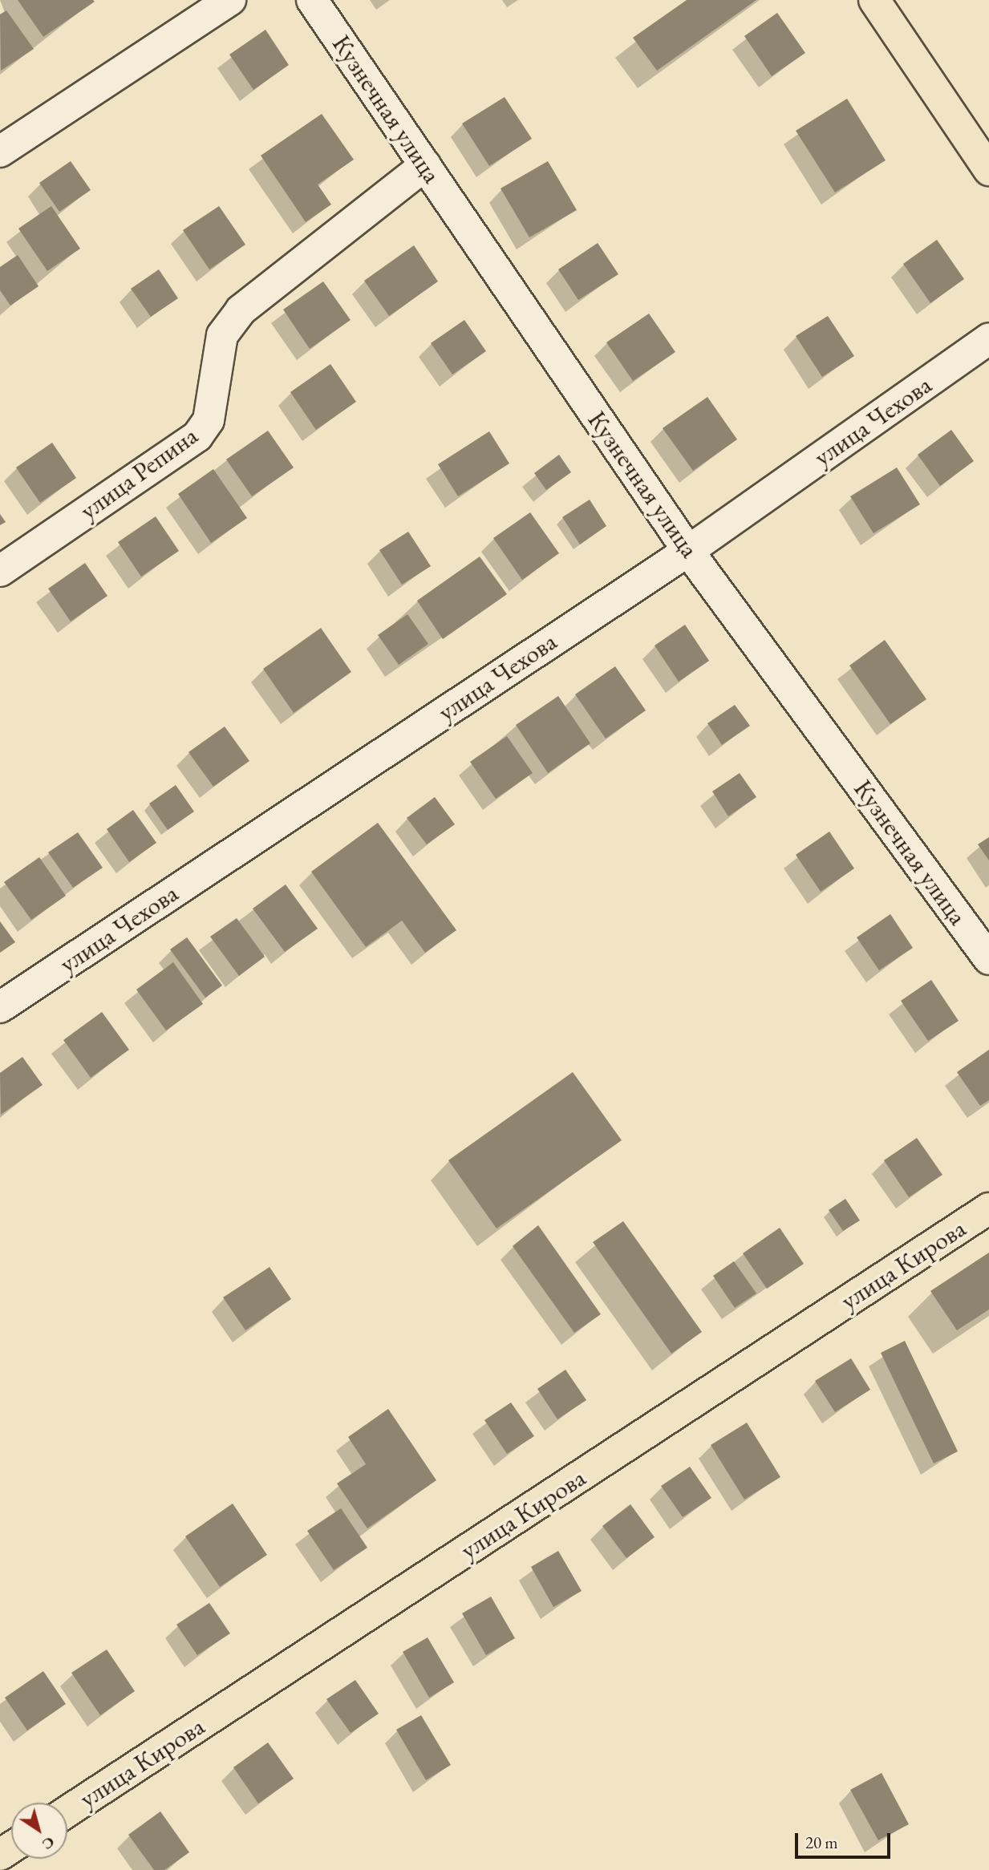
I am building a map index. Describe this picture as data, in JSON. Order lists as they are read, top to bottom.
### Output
{
  "streets": {
    "main road": ["улица Кирова"],
    "street": ["Кузнечная улица", "улица Чехова", "улица Репина"]
  },
  "crossings": [
    ["Кузнечная улица", "улица Чехова"],
    ["Кузнечная улица", "улица Репина"]
  ],
  "scale_bar": "20 m",
  "north": "bottom right"
}
